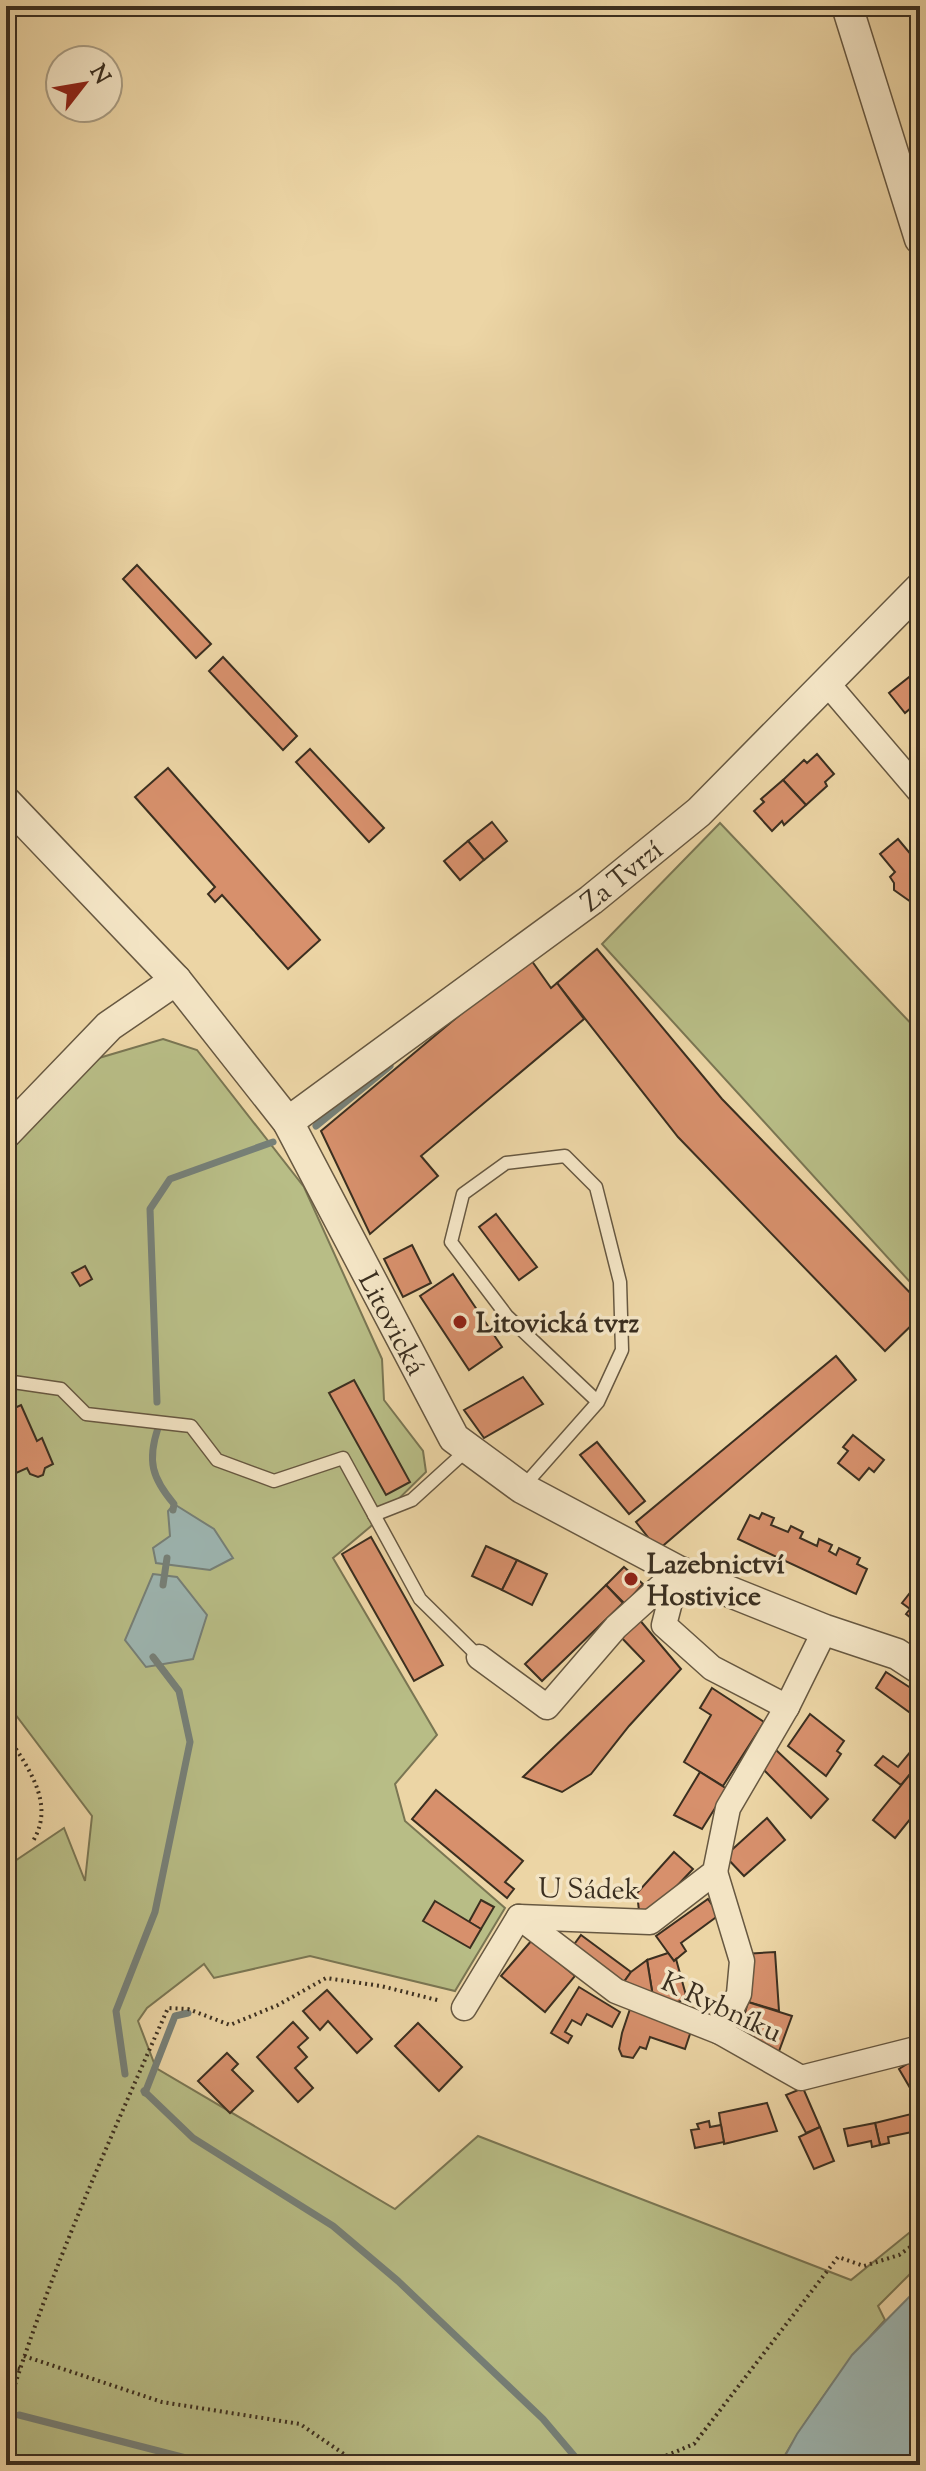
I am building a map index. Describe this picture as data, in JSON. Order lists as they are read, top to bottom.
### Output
{
  "streets": {
    "street": [
      "Za Tvrzí",
      "Litovická",
      "U Sádek",
      "K Rybníku"
    ]
  },
  "crossings": [
    ["Za Tvrzí", "Litovická"],
    ["U Sádek", "K Rybníku"]
  ],
  "places": ["Litovická tvrz", "Lazebnictví Hostivice"],
  "north": "top right"
}
